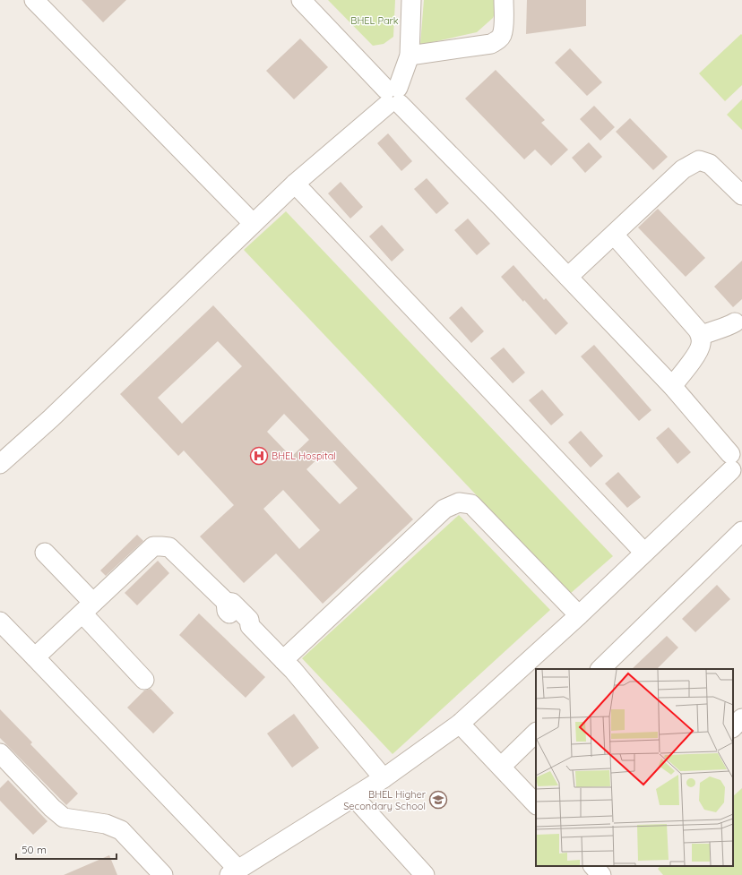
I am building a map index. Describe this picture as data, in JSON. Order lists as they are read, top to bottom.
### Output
{
  "parks": ["BHEL Park"],
  "places": {
    "hospital": ["BHEL Hospital"],
    "school or university": ["BHEL Higher Secondary School"]
  },
  "scale_bar": "50 m"
}
